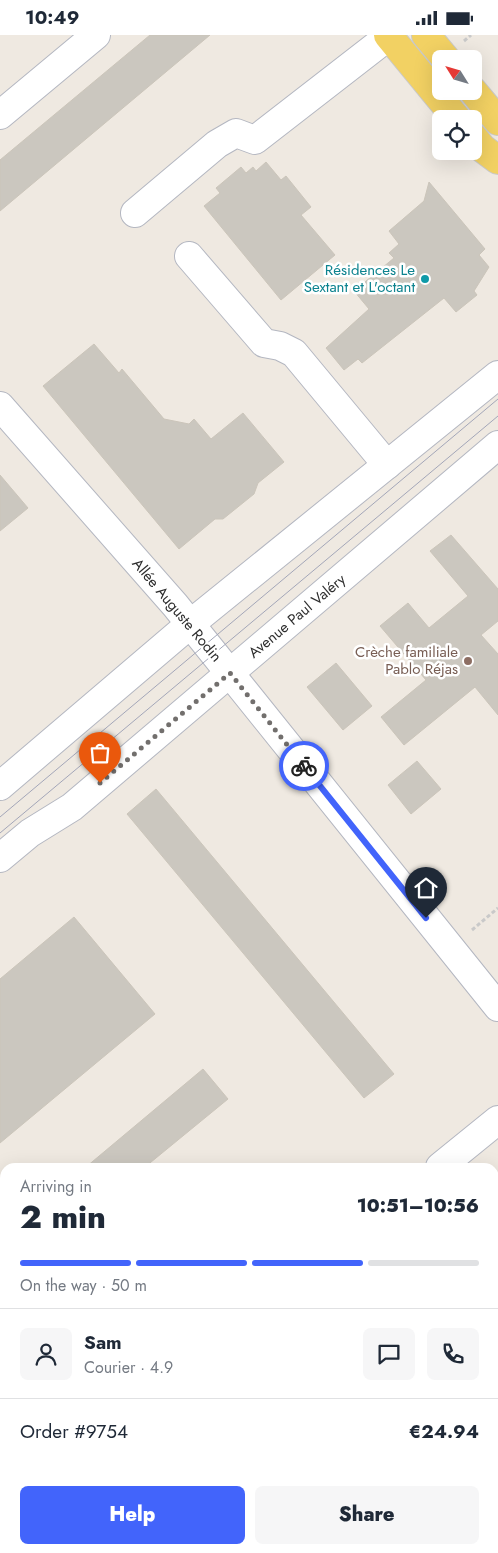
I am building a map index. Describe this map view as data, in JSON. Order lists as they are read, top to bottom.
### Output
{
  "streets": {
    "street": ["Allée Auguste Rodin", "Avenue Paul Valéry"]
  },
  "crossings": [
    ["Allée Auguste Rodin", "Avenue Paul Valéry"]
  ],
  "places": ["Résidences Le Sextant et L'octant", "Crèche familiale Pablo Réjas"],
  "north": "top left",
  "page": {
    "status": "10:49",
    "heading": ["2 min", "Arriving in", "10:51–10:56"],
    "panel": [
      "Sam",
      "Courier · 4.9",
      "Order #9754",
      "€24.94"
    ],
    "bar": "On the way · 50 m",
    "buttons": ["Help", "Share"]
  }
}
